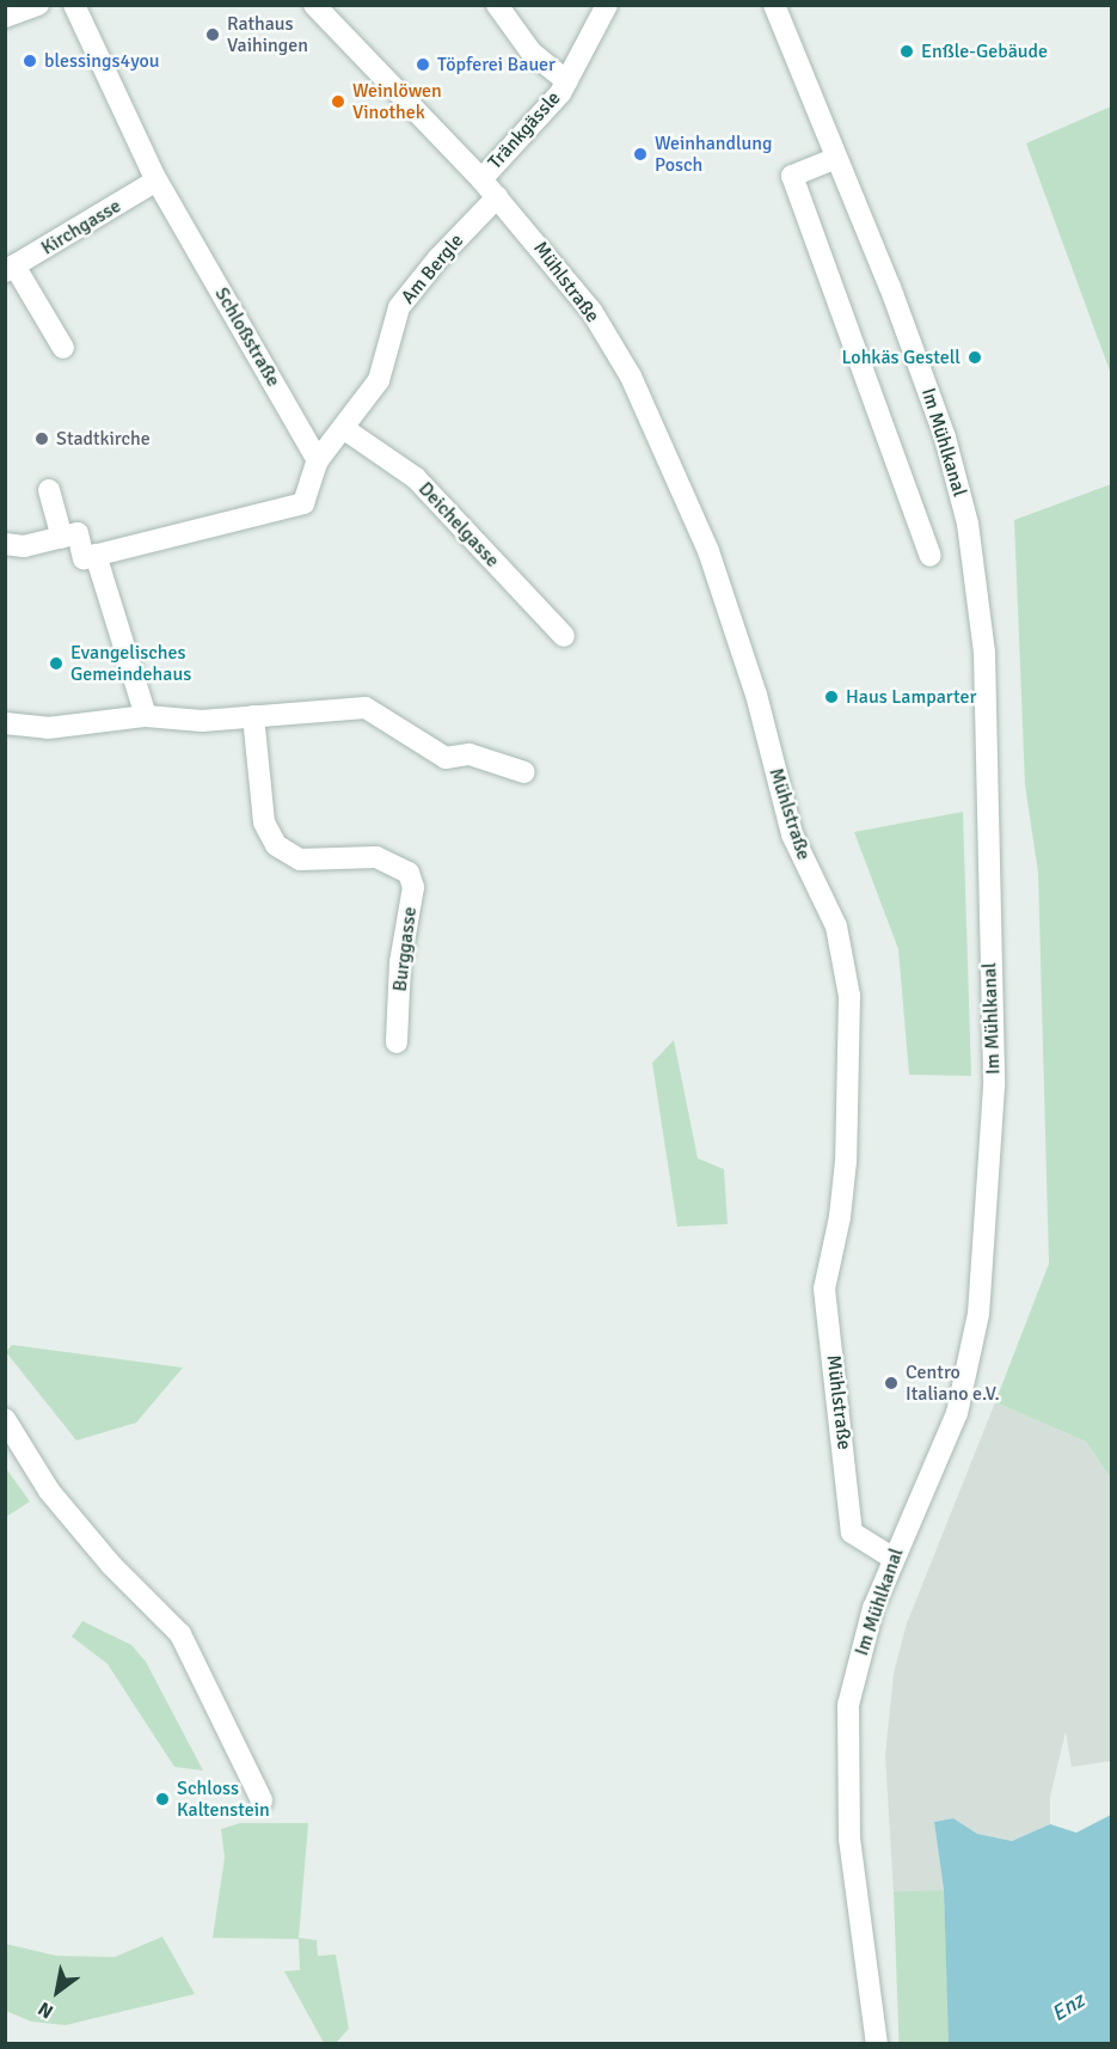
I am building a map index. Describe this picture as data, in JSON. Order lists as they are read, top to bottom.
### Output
{
  "streets": {
    "street": [
      "Tränkgässle",
      "Kirchgasse",
      "Am Bergle",
      "Mühlstraße",
      "Schloßstraße",
      "Im Mühlkanal",
      "Deichelgasse",
      "Burggasse"
    ]
  },
  "crossings": [
    ["Tränkgässle", "Mühlstraße"],
    ["Kirchgasse", "Schloßstraße"],
    ["Am Bergle", "Mühlstraße"],
    ["Am Bergle", "Schloßstraße"],
    ["Am Bergle", "Deichelgasse"],
    ["Mühlstraße", "Im Mühlkanal"]
  ],
  "water": ["Enz"],
  "places": [
    "Rathaus Vaihingen",
    "Enßle-Gebäude",
    "blessings4you",
    "Töpferei Bauer",
    "Weinlöwen Vinothek",
    "Weinhandlung Posch",
    "Lohkäs Gestell",
    "Stadtkirche",
    "Evangelisches Gemeindehaus",
    "Haus Lamparter",
    "Centro Italiano e.V.",
    "Schloss Kaltenstein"
  ],
  "north": "bottom left"
}
